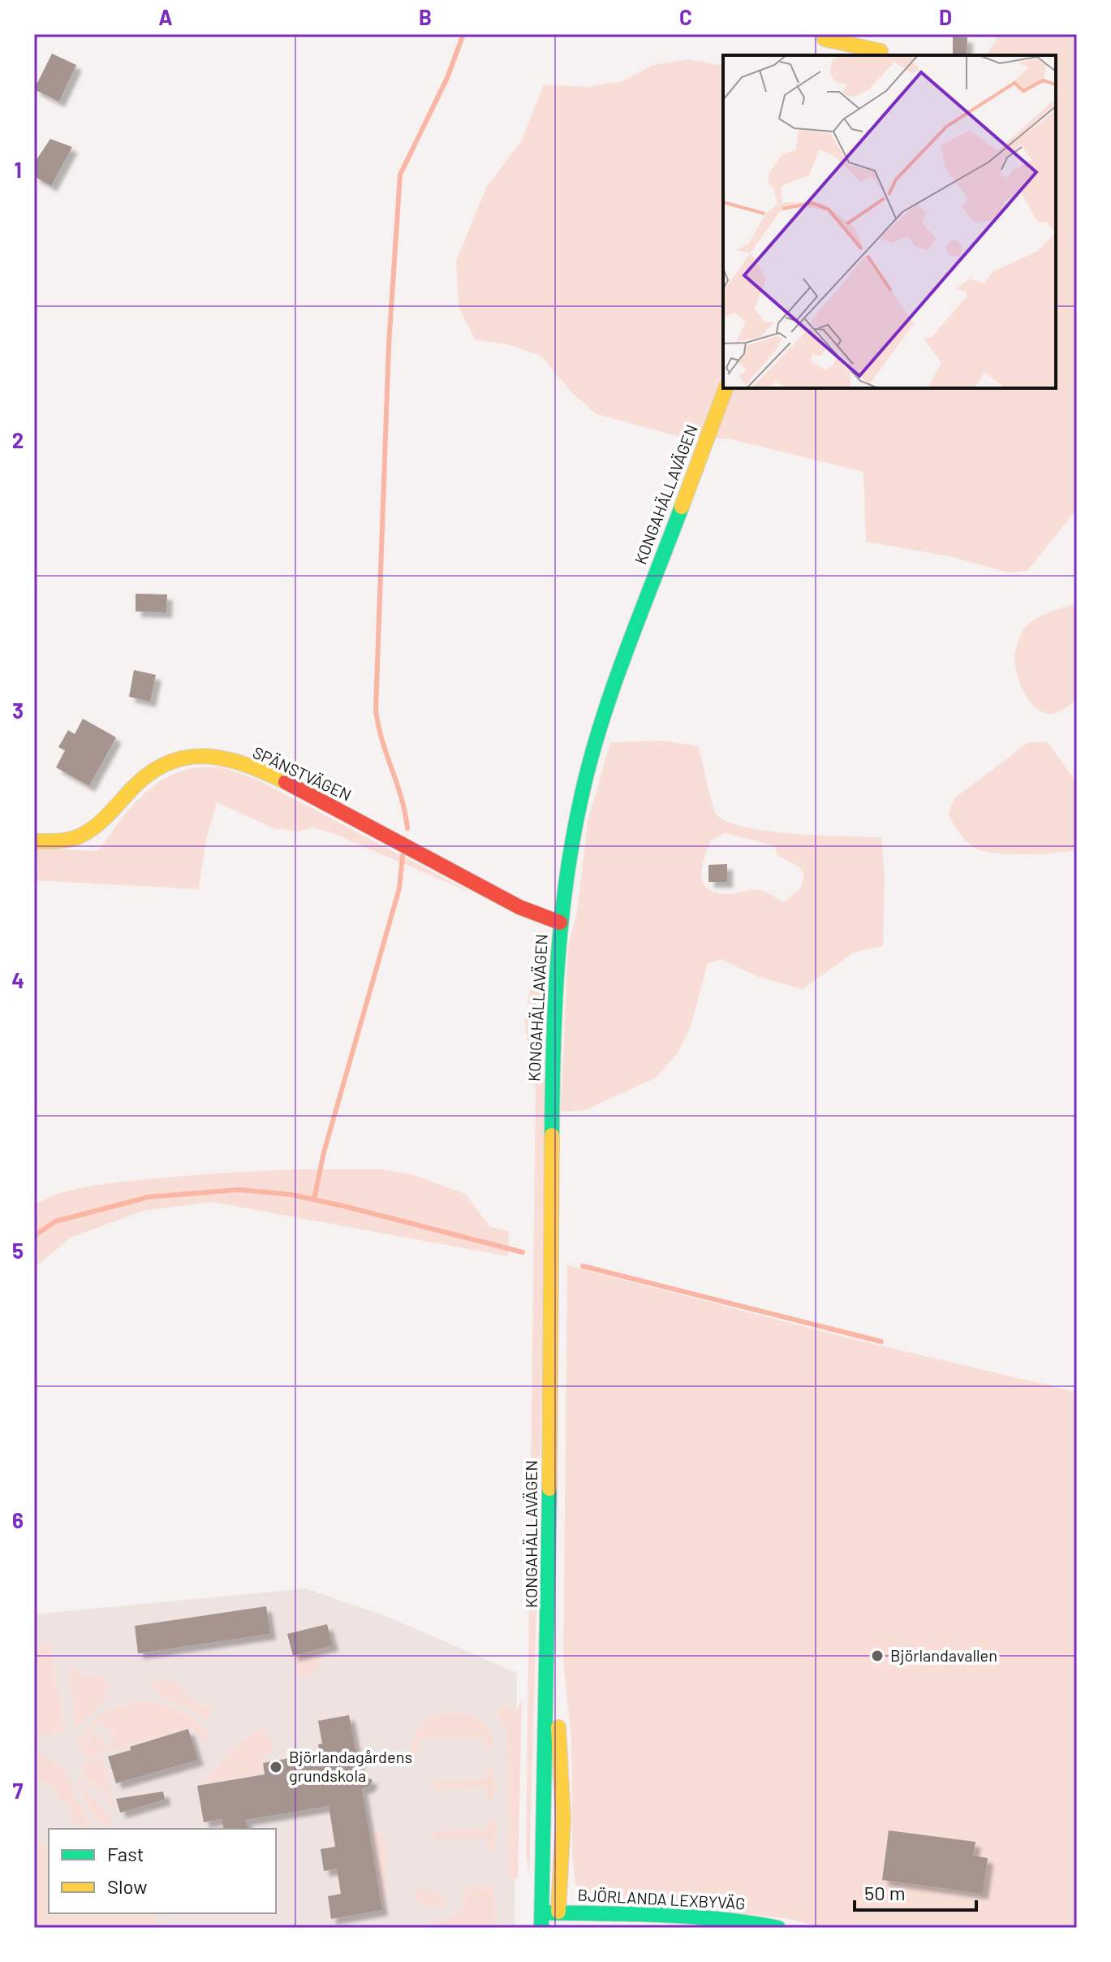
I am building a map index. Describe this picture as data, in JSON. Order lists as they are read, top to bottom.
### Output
{
  "streets": {
    "street": ["KONGAHÄLLAVÄGEN", "SPÄNSTVÄGEN", "BJÖRLANDA LEXBYVÄG"]
  },
  "crossings": [
    ["KONGAHÄLLAVÄGEN", "SPÄNSTVÄGEN"],
    ["KONGAHÄLLAVÄGEN", "BJÖRLANDA LEXBYVÄG"]
  ],
  "places": ["Björlandavallen", "Björlandagårdens grundskola"],
  "legend": ["Fast", "Slow"],
  "scale_bar": "50 m",
  "grid": {
    "columns": [
      "A",
      "B",
      "C",
      "D"
    ],
    "rows": [
      "1",
      "2",
      "3",
      "4",
      "5",
      "6",
      "7"
    ]
  }
}
